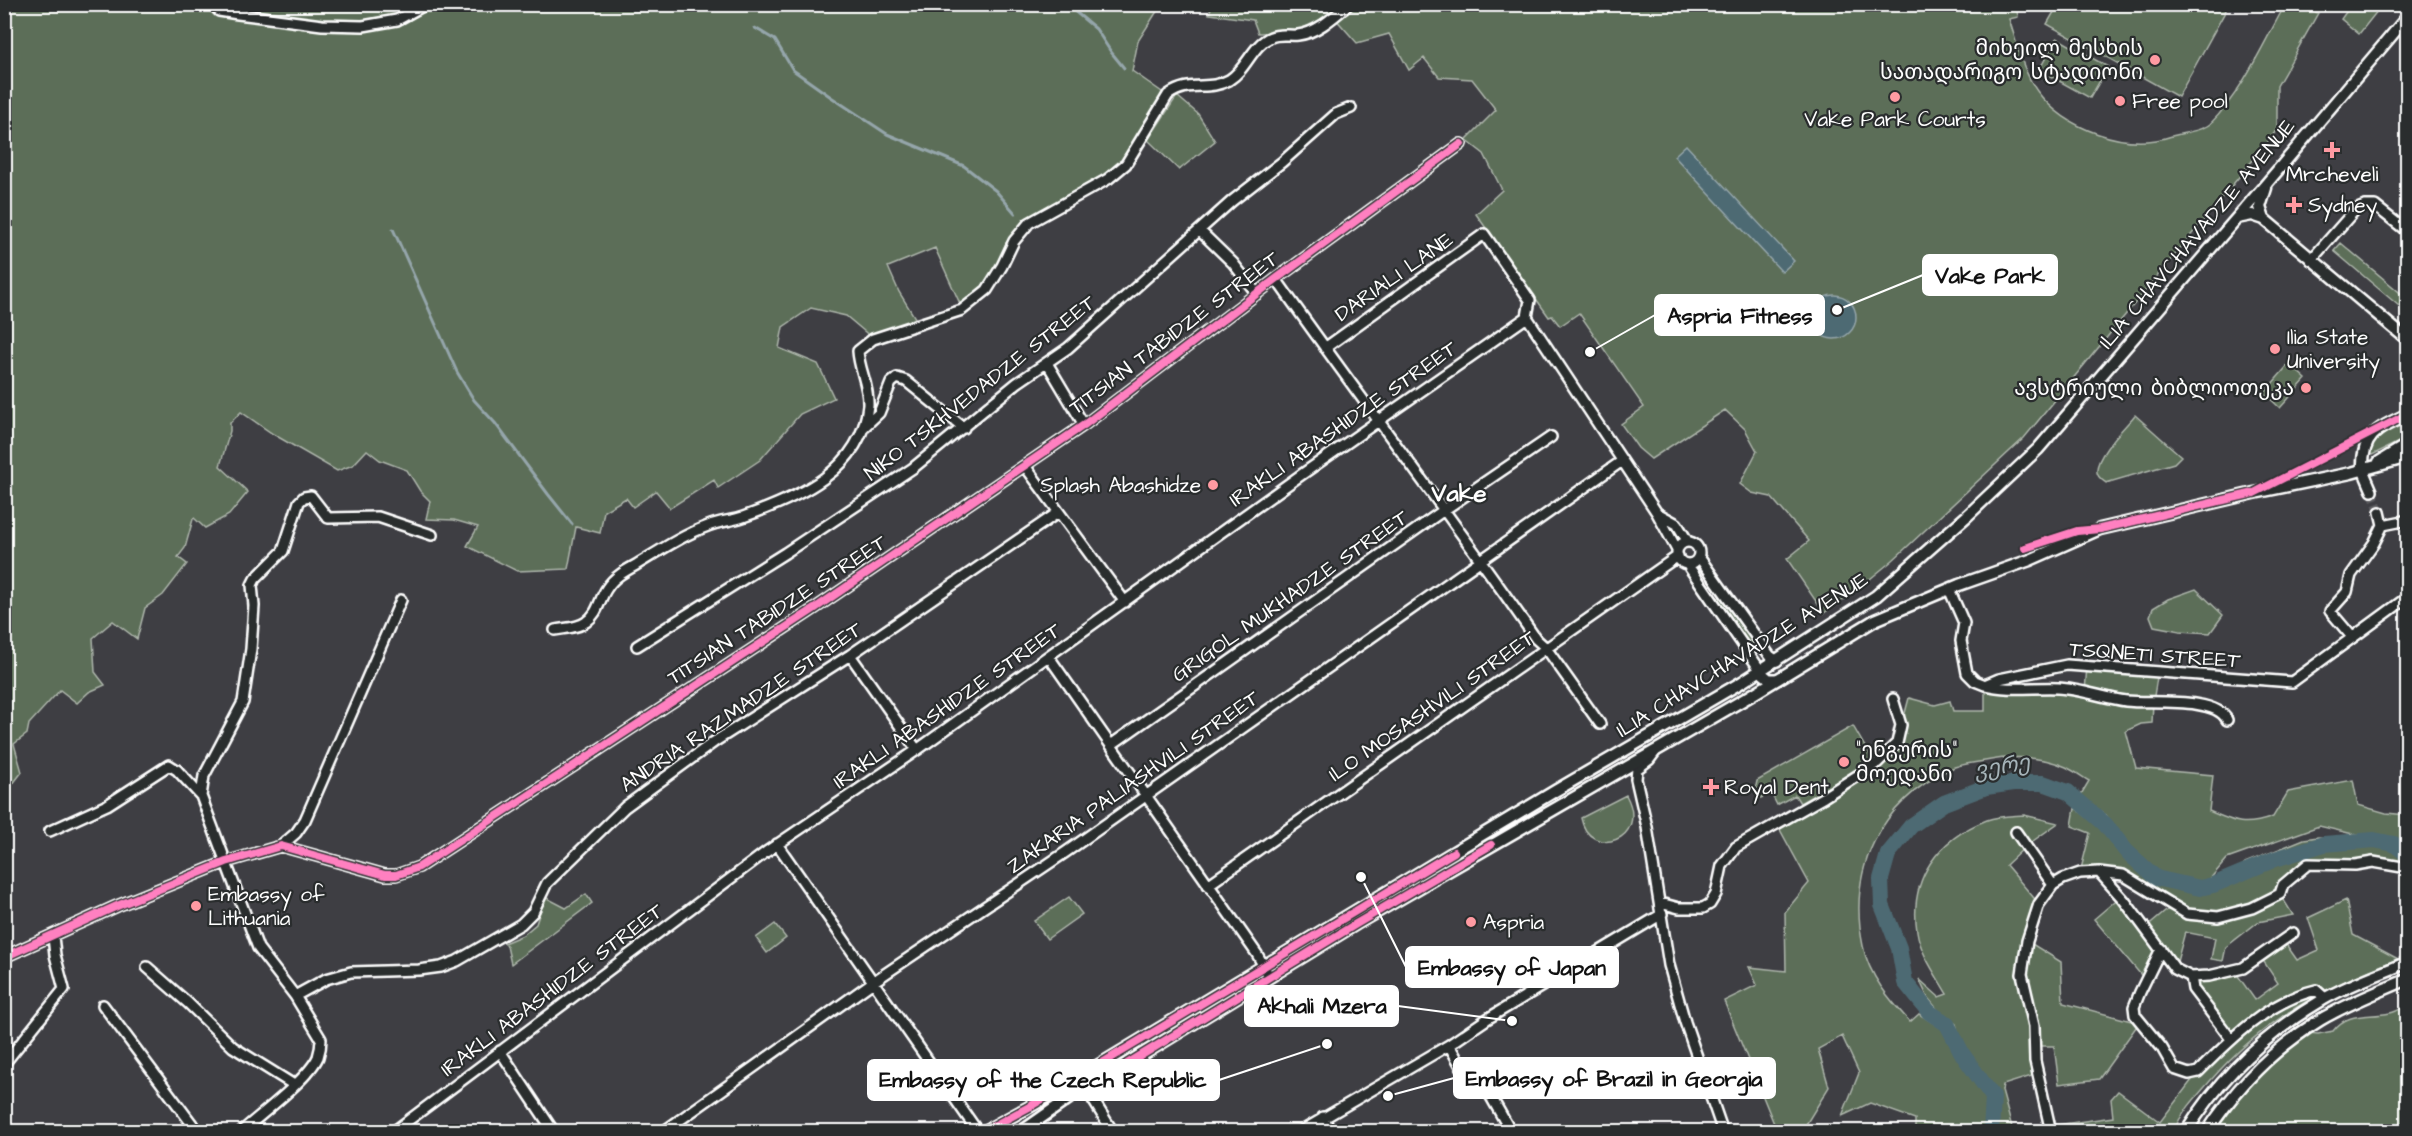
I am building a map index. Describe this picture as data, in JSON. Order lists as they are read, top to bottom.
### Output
{
  "streets": {
    "main road": ["ILIA CHAVCHAVADZE AVENUE"],
    "street": [
      "DARIALI LANE",
      "TITSIAN TABIDZE STREET",
      "NIKO TSKHVEDADZE STREET",
      "IRAKLI ABASHIDZE STREET",
      "GRIGOL MUKHADZE STREET",
      "TSQNETI STREET",
      "ILO MOSASHVILI STREET",
      "ANDRIA RAZMADZE STREET",
      "ZAKARIA PALIASHVILI STREET"
    ]
  },
  "crossings": [
    ["DARIALI LANE", "IRAKLI ABASHIDZE STREET"]
  ],
  "districts": ["Vake"],
  "water": ["ვერე"],
  "places": {
    "other": [
      "მიხეილ მესხის სათადარიგო სტადიონი",
      "Vake Park Courts",
      "Free pool",
      "Vake Park",
      "Ilia State University",
      "Aspria Fitness",
      "ავსტრიული ბიბლიოთეკა",
      "Splash Abashidze",
      "\"ენგურის\" მოედანი",
      "Embassy of Japan",
      "Embassy of Lithuania",
      "Aspria",
      "Akhali Mzera",
      "Embassy of the Czech Republic",
      "Embassy of Brazil in Georgia"
    ],
    "health": ["Mrcheveli", "Sydney", "Royal Dent"]
  }
}
